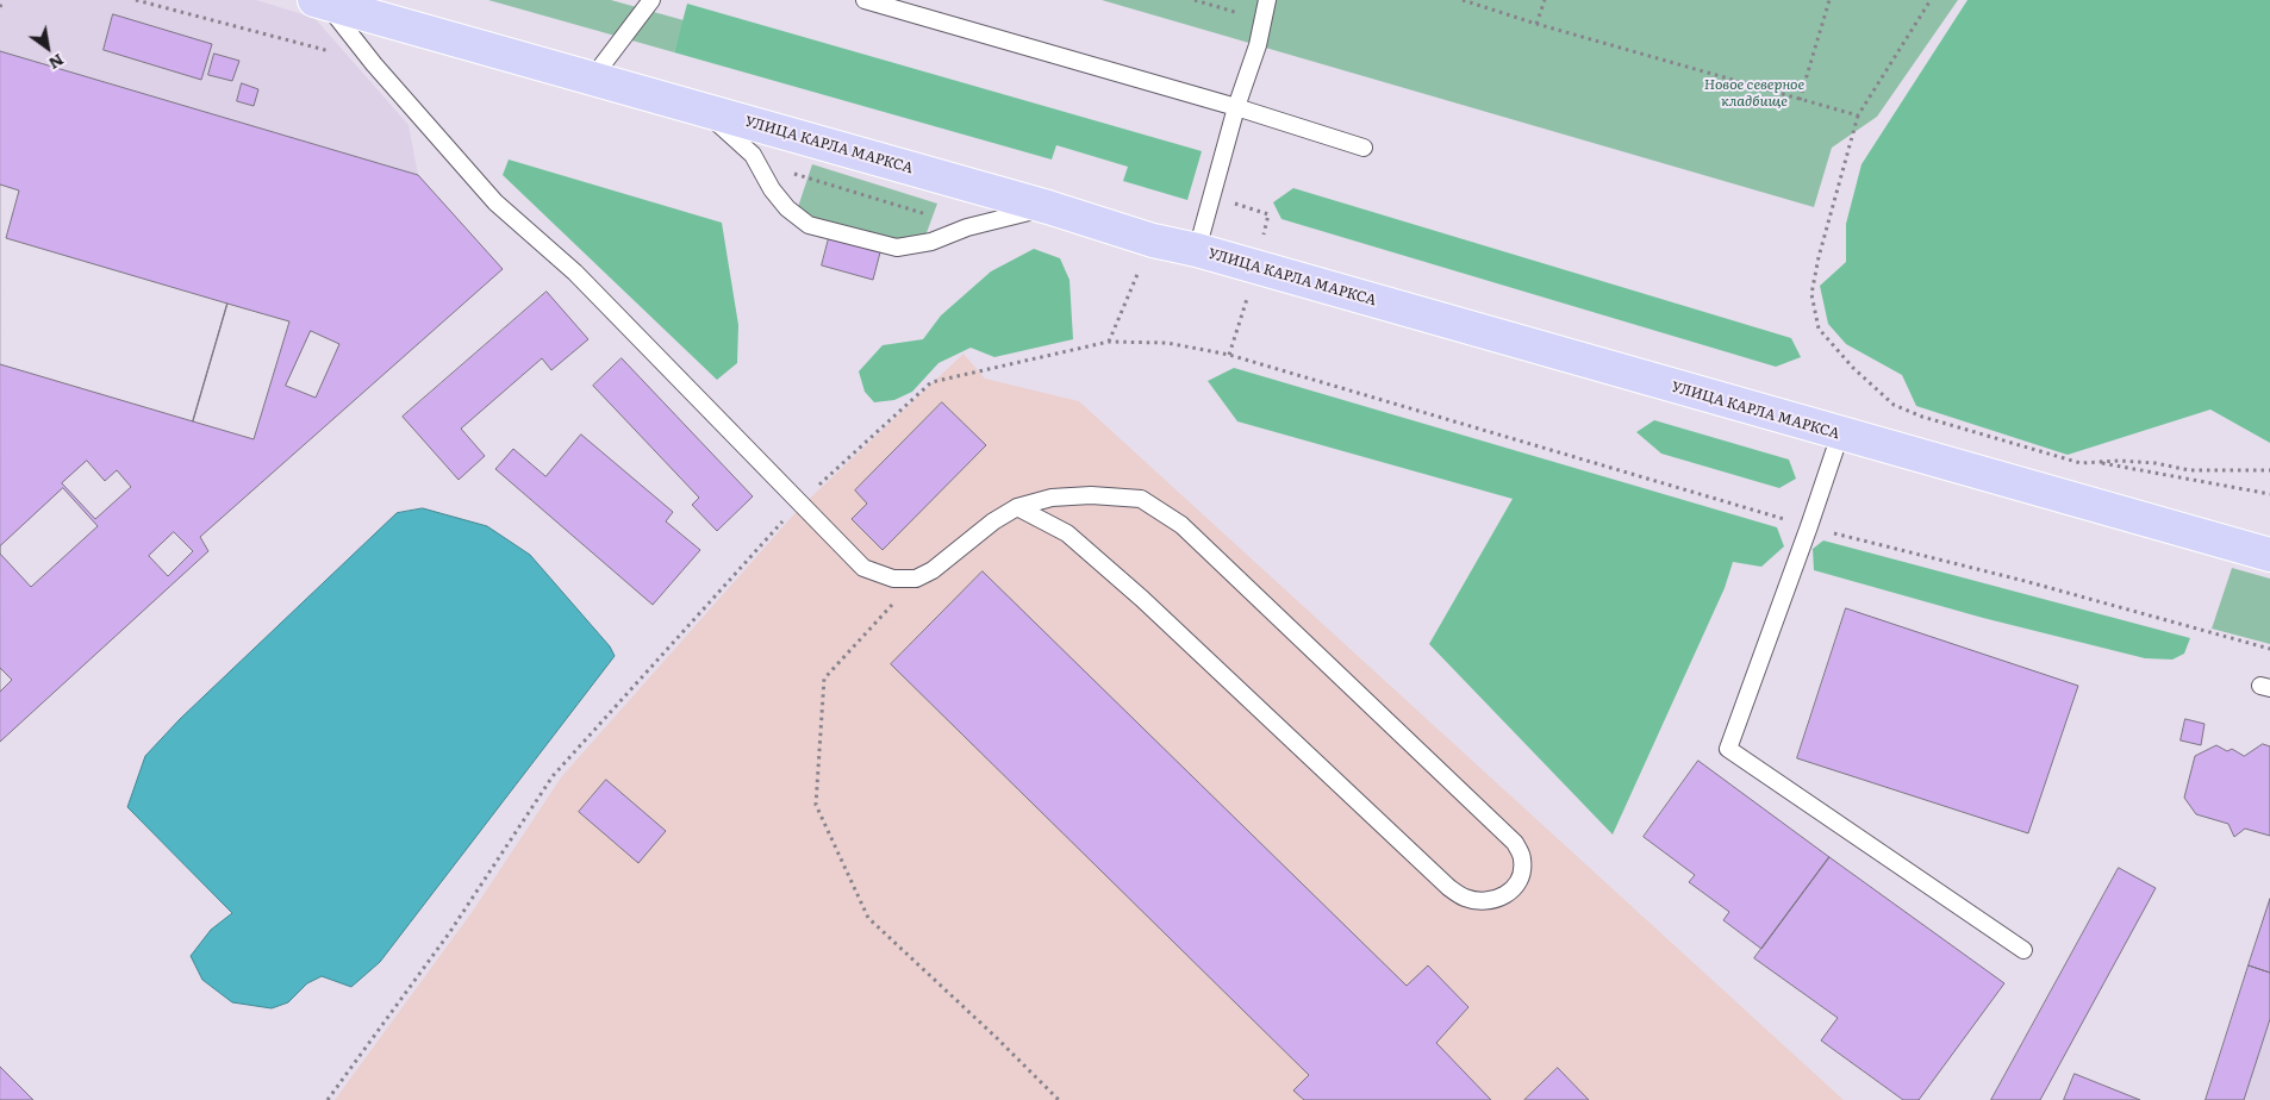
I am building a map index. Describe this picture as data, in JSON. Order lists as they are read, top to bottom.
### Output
{
  "streets": {
    "main road": ["УЛИЦА КАРЛА МАРКСА"]
  },
  "parks": ["Новое северное кладбище"],
  "north": "bottom right"
}
